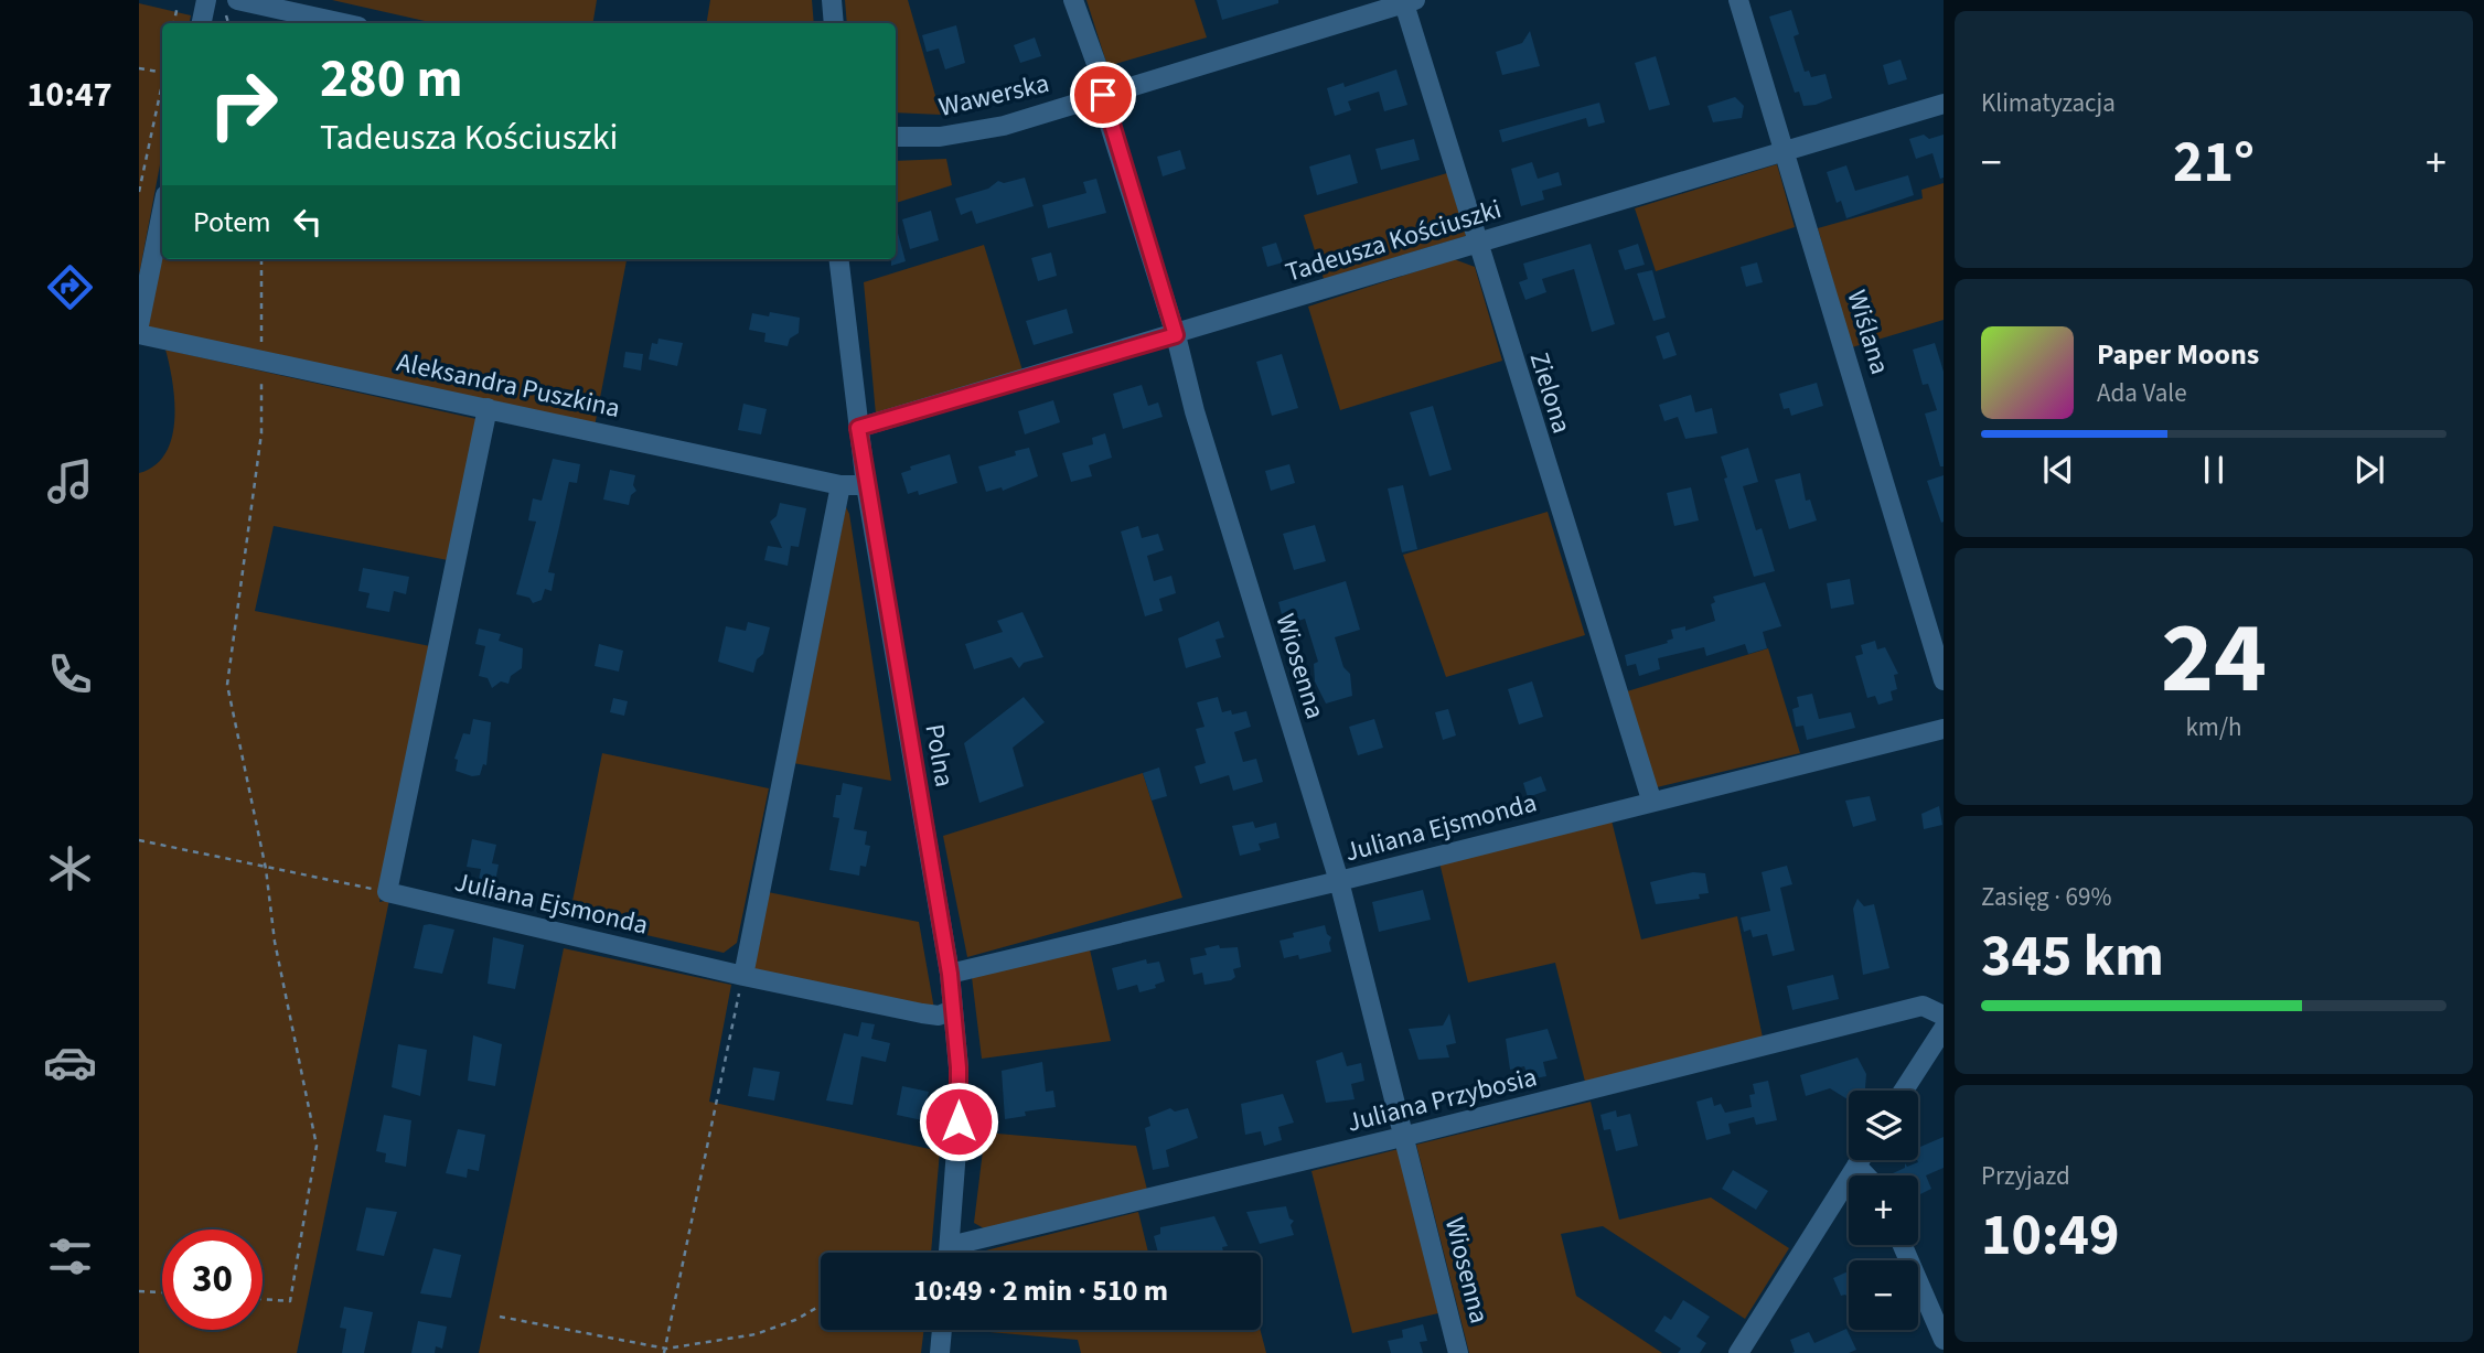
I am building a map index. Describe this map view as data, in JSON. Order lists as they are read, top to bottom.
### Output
{
  "streets": {
    "street": [
      "Wawerska",
      "Tadeusza Kościuszki",
      "Wiślana",
      "Aleksandra Puszkina",
      "Zielona",
      "Wiosenna",
      "Polna",
      "Juliana Ejsmonda",
      "Juliana Przybosia"
    ]
  },
  "crossings": [
    ["Wawerska", "Zielona"],
    ["Wawerska", "Wiosenna"],
    ["Tadeusza Kościuszki", "Wiślana"],
    ["Tadeusza Kościuszki", "Zielona"],
    ["Tadeusza Kościuszki", "Wiosenna"],
    ["Tadeusza Kościuszki", "Polna"],
    ["Aleksandra Puszkina", "Polna"],
    ["Zielona", "Juliana Ejsmonda"],
    ["Wiosenna", "Juliana Ejsmonda"],
    ["Wiosenna", "Juliana Przybosia"],
    ["Polna", "Juliana Ejsmonda"],
    ["Polna", "Juliana Przybosia"]
  ],
  "page": {
    "tabs": "10:47",
    "tile": [
      "Klimatyzacja",
      ["24", "km/h"],
      ["Zasięg · 69%", "345 km"],
      ["Przyjazd", "10:49"]
    ],
    "turn": ["280 m", "Tadeusza Kościuszki"],
    "heat": ["−", "21°", "+"],
    "then": "Potem",
    "song": ["Paper Moons", "Ada Vale"],
    "map_buttons": ["+", "−"],
    "limit": "30",
    "trip": "10:49 · 2 min · 510 m"
  }
}
